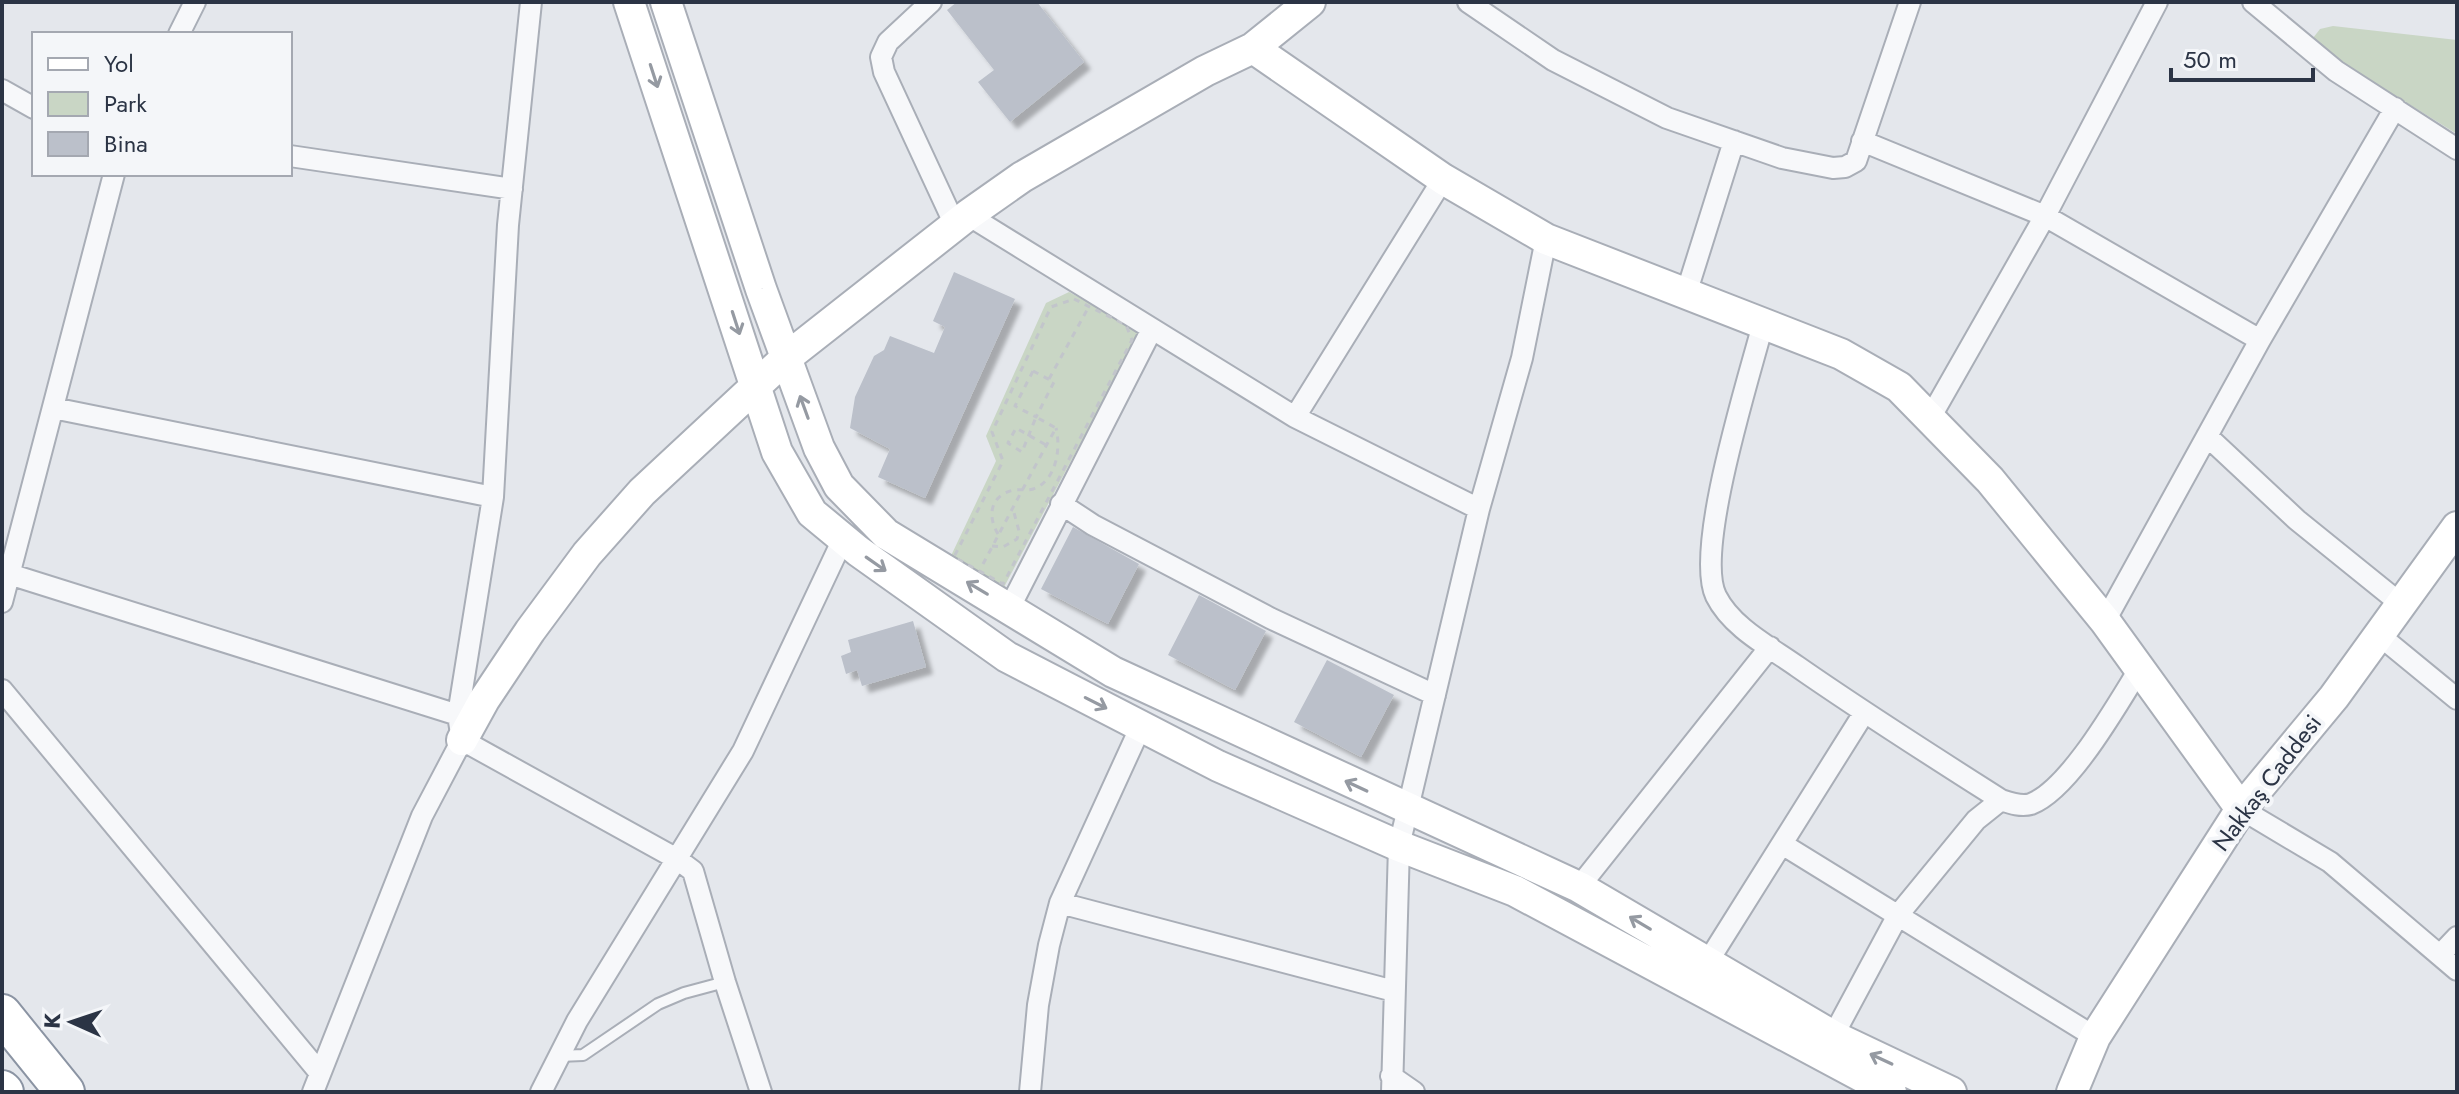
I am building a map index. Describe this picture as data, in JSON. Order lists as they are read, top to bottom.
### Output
{
  "streets": {
    "main road": ["Nakkaş Caddesi"]
  },
  "legend": ["Yol", "Park", "Bina"],
  "scale_bar": "50 m",
  "north": "left"
}
